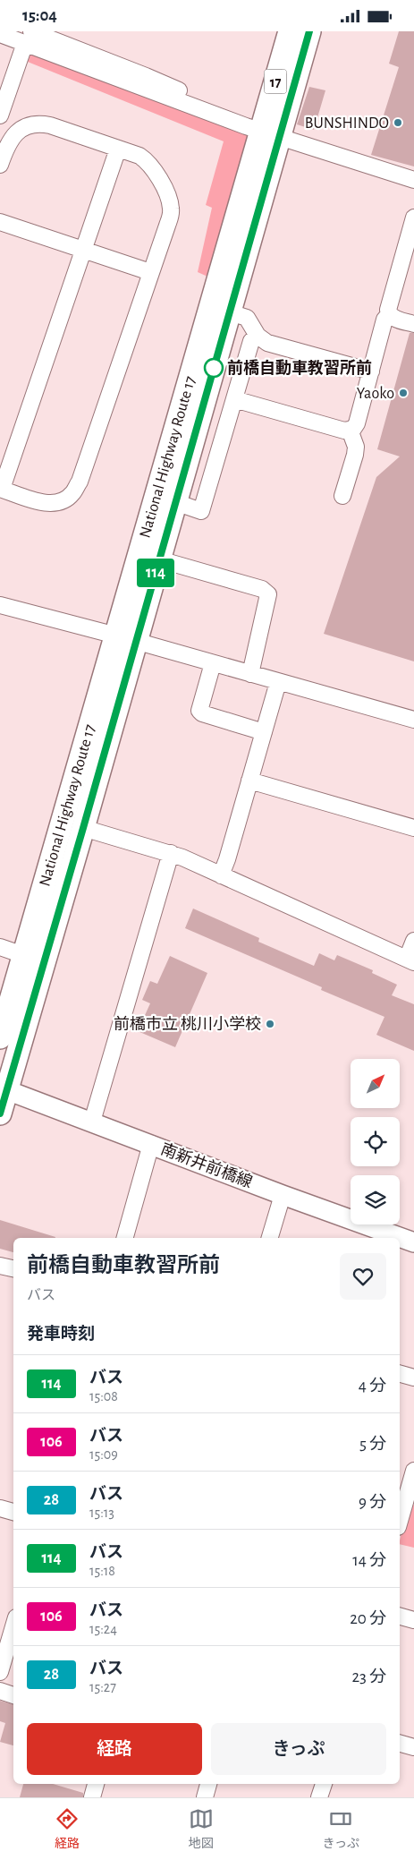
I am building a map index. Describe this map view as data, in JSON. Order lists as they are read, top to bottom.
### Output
{
  "streets": {
    "highway": ["17", "National Highway Route 17"],
    "main road": ["南新井前橋線"]
  },
  "crossings": [
    ["National Highway Route 17", "南新井前橋線"]
  ],
  "places": [
    "BUNSHINDO",
    "前橋自動車教習所前",
    "Yaoko",
    "前橋市立 桃川小学校"
  ],
  "lines": ["bus line 114"],
  "north": "top right",
  "page": {
    "status": "15:04",
    "on_map": "114",
    "heading": [
      ["前橋自動車教習所前", "バス"],
      "発車時刻"
    ],
    "list": [
      {
        "mark": "114",
        "name": "バス",
        "note": "15:08",
        "value": "4 分"
      },
      {
        "mark": "106",
        "name": "バス",
        "note": "15:09",
        "value": "5 分"
      },
      {
        "mark": "28",
        "name": "バス",
        "note": "15:13",
        "value": "9 分"
      },
      {
        "mark": "114",
        "name": "バス",
        "note": "15:18",
        "value": "14 分"
      },
      {
        "mark": "106",
        "name": "バス",
        "note": "15:24",
        "value": "20 分"
      },
      {
        "mark": "28",
        "name": "バス",
        "note": "15:27",
        "value": "23 分"
      }
    ],
    "buttons": ["経路", "きっぷ"],
    "tabs": ["経路", "地図", "きっぷ"]
  }
}
